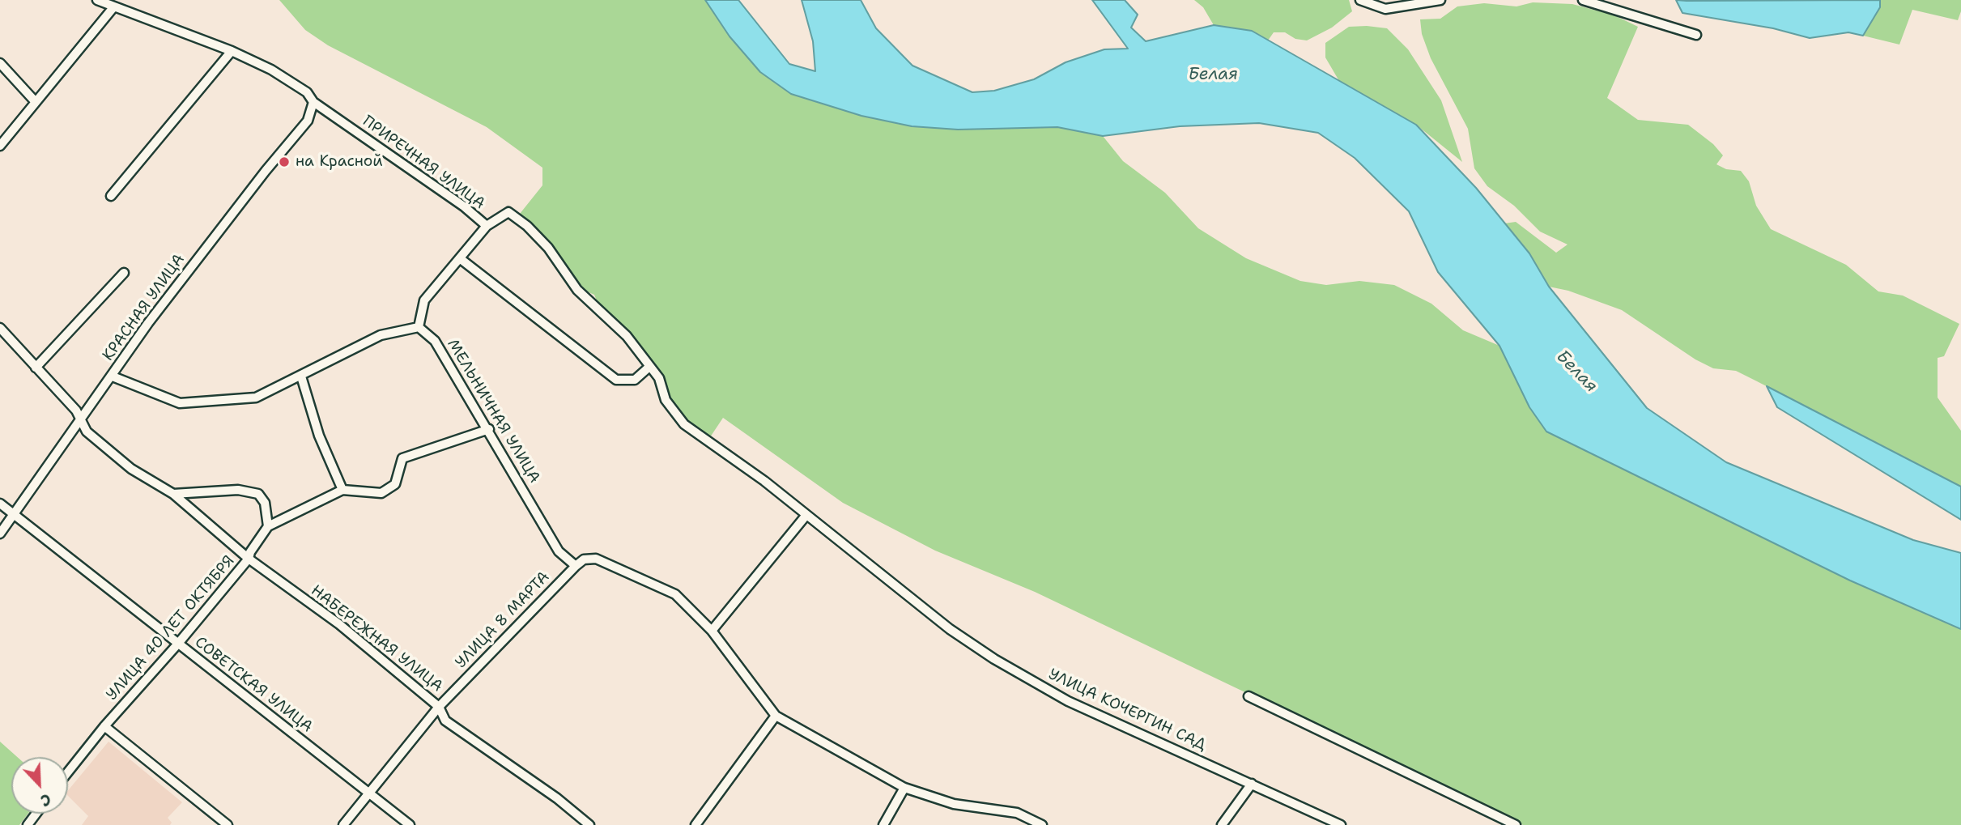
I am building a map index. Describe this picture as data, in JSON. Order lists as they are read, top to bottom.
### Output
{
  "streets": {
    "street": [
      "ПРИРЕЧНАЯ УЛИЦА",
      "КРАСНАЯ УЛИЦА",
      "МЕЛЬНИЧНАЯ УЛИЦА",
      "УЛИЦА 8 МАРТА",
      "УЛИЦА 40 ЛЕТ ОКТЯБРЯ",
      "НАБЕРЕЖНАЯ УЛИЦА",
      "СОВЕТСКАЯ УЛИЦА",
      "УЛИЦА КОЧЕРГИН САД"
    ]
  },
  "crossings": [
    ["ПРИРЕЧНАЯ УЛИЦА", "КРАСНАЯ УЛИЦА"],
    ["ПРИРЕЧНАЯ УЛИЦА", "УЛИЦА КОЧЕРГИН САД"],
    ["КРАСНАЯ УЛИЦА", "НАБЕРЕЖНАЯ УЛИЦА"],
    ["КРАСНАЯ УЛИЦА", "СОВЕТСКАЯ УЛИЦА"],
    ["МЕЛЬНИЧНАЯ УЛИЦА", "УЛИЦА 8 МАРТА"],
    ["УЛИЦА 8 МАРТА", "НАБЕРЕЖНАЯ УЛИЦА"],
    ["УЛИЦА 8 МАРТА", "СОВЕТСКАЯ УЛИЦА"],
    ["УЛИЦА 40 ЛЕТ ОКТЯБРЯ", "НАБЕРЕЖНАЯ УЛИЦА"],
    ["УЛИЦА 40 ЛЕТ ОКТЯБРЯ", "СОВЕТСКАЯ УЛИЦА"]
  ],
  "water": ["Белая"],
  "places": ["на Красной"],
  "north": "bottom right"
}
